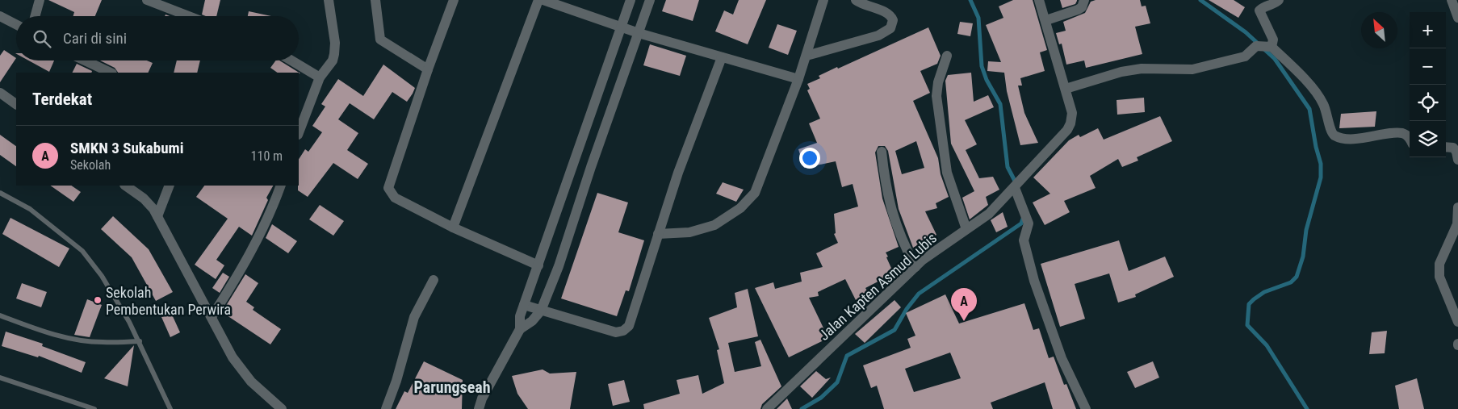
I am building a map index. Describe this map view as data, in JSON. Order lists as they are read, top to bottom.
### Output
{
  "streets": {
    "street": ["Jalan Kapten Asmud Lubis"]
  },
  "districts": ["Parungseah"],
  "places": ["Sekolah Pembentukan Perwira"],
  "north": "top left",
  "page": {
    "map_buttons": ["+", "−"],
    "search": "Cari di sini",
    "heading": "Terdekat",
    "list": [
      {
        "mark": "A",
        "name": "SMKN 3 Sukabumi",
        "note": "Sekolah",
        "value": "110 m"
      }
    ],
    "pins": "A"
  }
}
